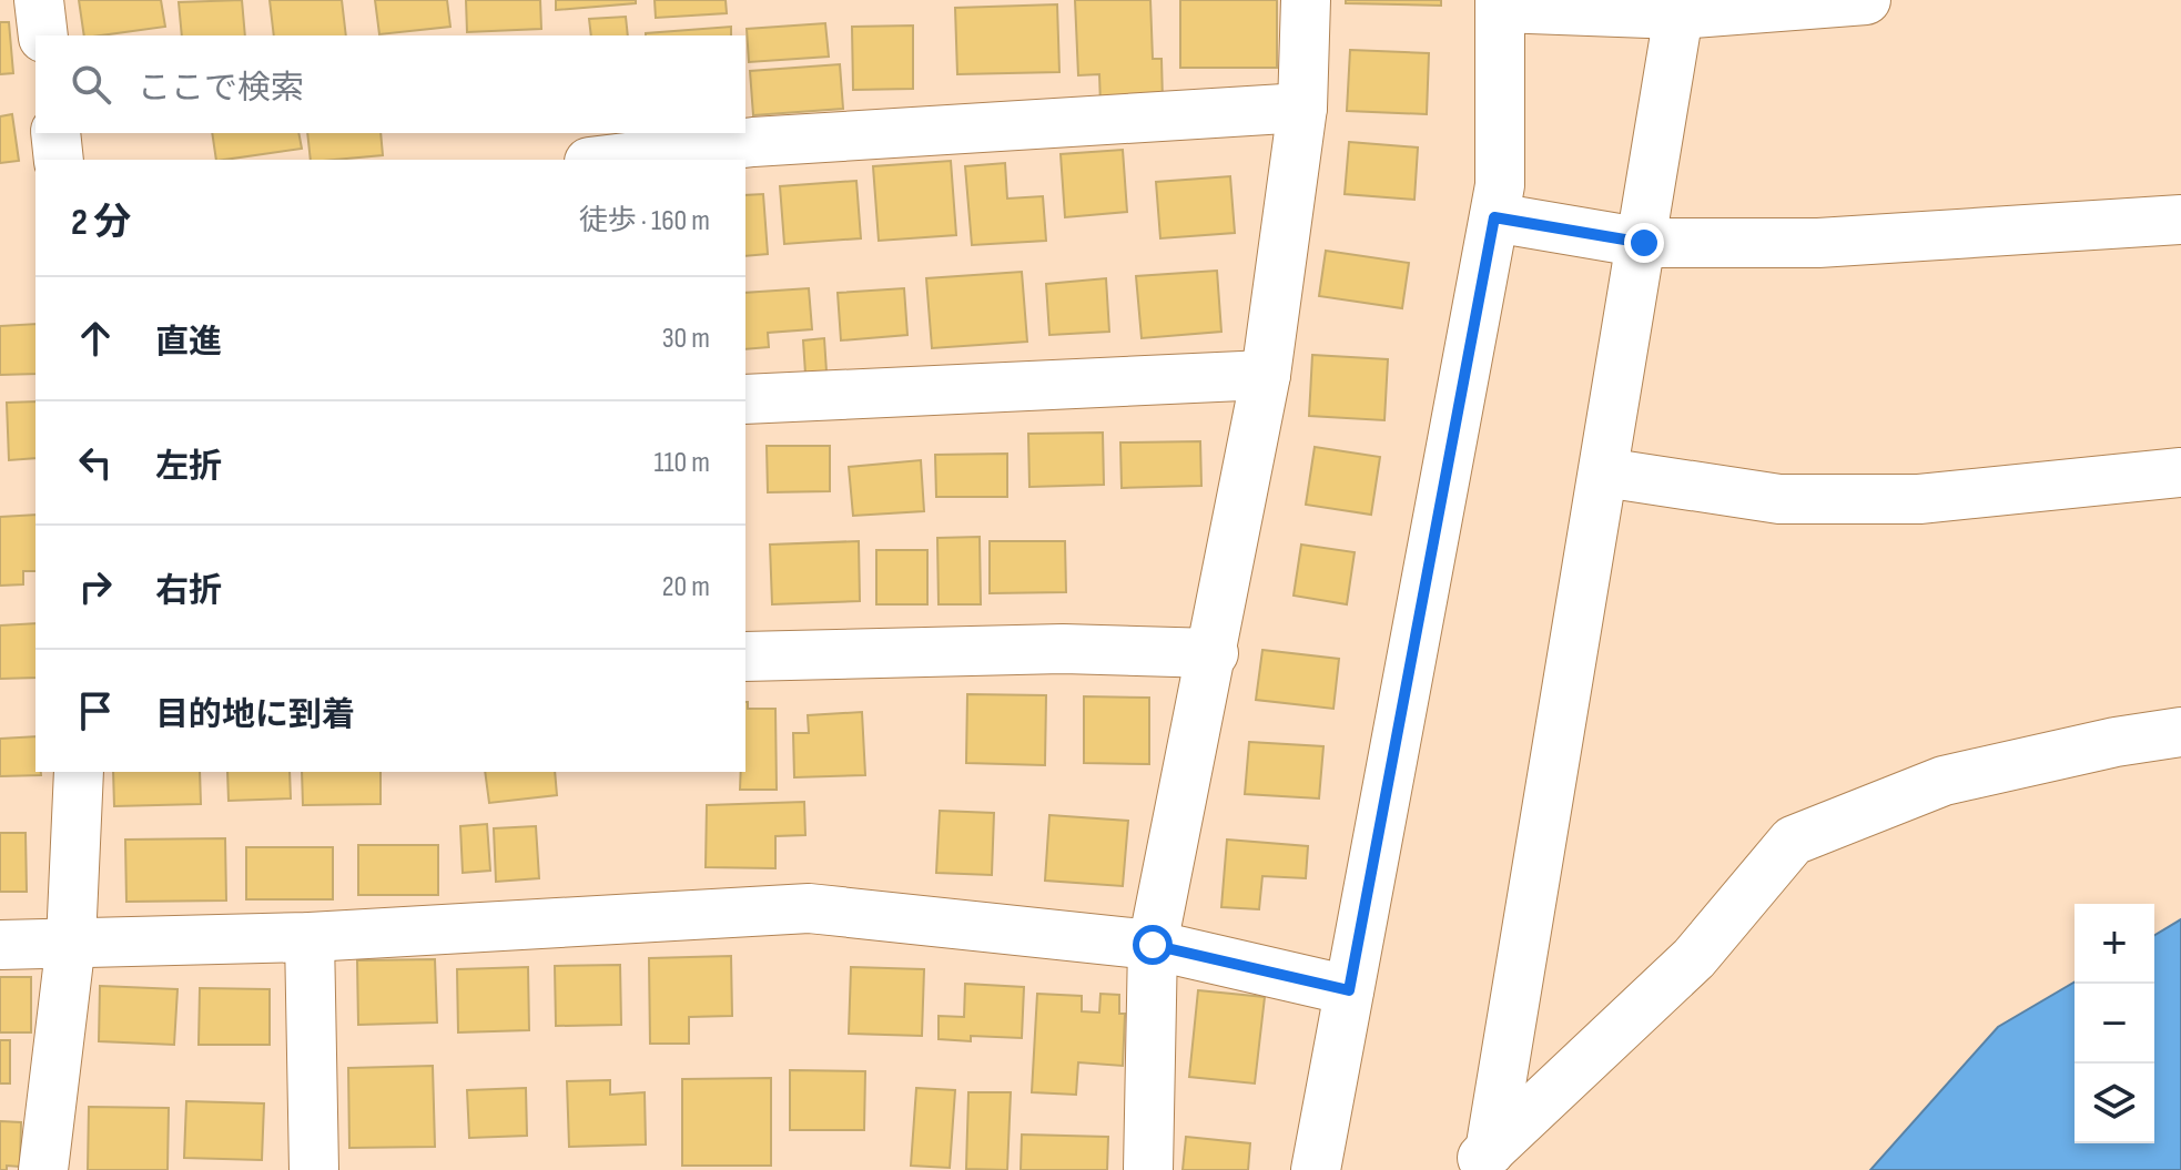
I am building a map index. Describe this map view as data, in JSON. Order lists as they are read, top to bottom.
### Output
{
  "page": {
    "search": "ここで検索",
    "heading": ["2 分", "徒歩 · 160 m"],
    "list": [
      ["直進", "30 m"],
      ["左折", "110 m"],
      ["右折", "20 m"],
      "目的地に到着"
    ],
    "map_buttons": ["+", "−"]
  }
}
